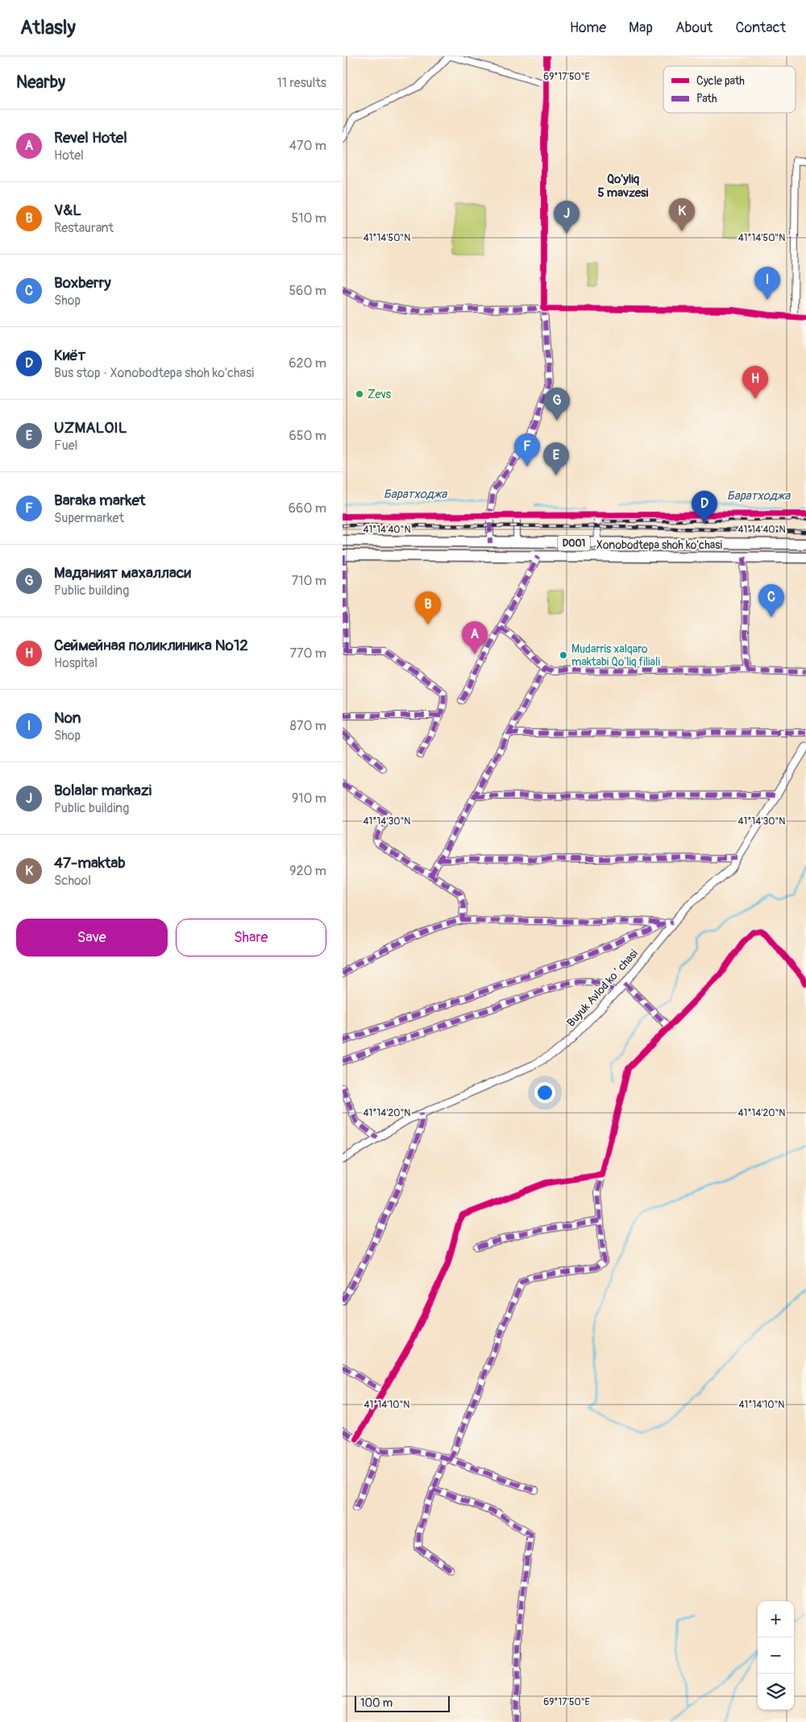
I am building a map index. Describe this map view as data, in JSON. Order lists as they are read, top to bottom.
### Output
{
  "streets": {
    "highway": ["D001", "Xonobodtepa shoh ko'chasi"],
    "street": ["Buyuk Avlod koʻchasi"]
  },
  "districts": ["Qo'yliq 5 mavzesi"],
  "water": ["Баратходжа"],
  "places": ["Zevs", "Mudarris xalqaro maktabi Qo'liq filiali"],
  "legend": ["Cycle path", "Path"],
  "scale_bar": "100 m",
  "page": {
    "header": "Atlasly",
    "nav": [
      "Home",
      "Map",
      "About",
      "Contact"
    ],
    "heading": ["Nearby", "11 results"],
    "list": [
      {
        "mark": "A",
        "name": "Revel Hotel",
        "note": "Hotel",
        "value": "470 m"
      },
      {
        "mark": "B",
        "name": "V&L",
        "note": "Restaurant",
        "value": "510 m"
      },
      {
        "mark": "C",
        "name": "Boxberry",
        "note": "Shop",
        "value": "560 m"
      },
      {
        "mark": "D",
        "name": "Киёт",
        "note": "Bus stop · Xonobodtepa shoh ko'chasi",
        "value": "620 m"
      },
      {
        "mark": "E",
        "name": "UZMALOIL",
        "note": "Fuel",
        "value": "650 m"
      },
      {
        "mark": "F",
        "name": "Baraka market",
        "note": "Supermarket",
        "value": "660 m"
      },
      {
        "mark": "G",
        "name": "Маданият махалласи",
        "note": "Public building",
        "value": "710 m"
      },
      {
        "mark": "H",
        "name": "Сеймейная поликлиника №12",
        "note": "Hospital",
        "value": "770 m"
      },
      {
        "mark": "I",
        "name": "Non",
        "note": "Shop",
        "value": "870 m"
      },
      {
        "mark": "J",
        "name": "Bolalar markazi",
        "note": "Public building",
        "value": "910 m"
      },
      {
        "mark": "K",
        "name": "47-maktab",
        "note": "School",
        "value": "920 m"
      }
    ],
    "pins": [
      "K",
      "J",
      "I",
      "H",
      "G",
      "F",
      "E",
      "D",
      "C",
      "B",
      "A"
    ],
    "buttons": ["Save", "Share"],
    "map_buttons": ["+", "−"],
    "scale": "100 m"
  },
  "coordinates": [
    "69°17'50\"E",
    "41°14'50\"N",
    "41°14'40\"N",
    "41°14'30\"N",
    "41°14'20\"N",
    "41°14'10\"N"
  ]
}
